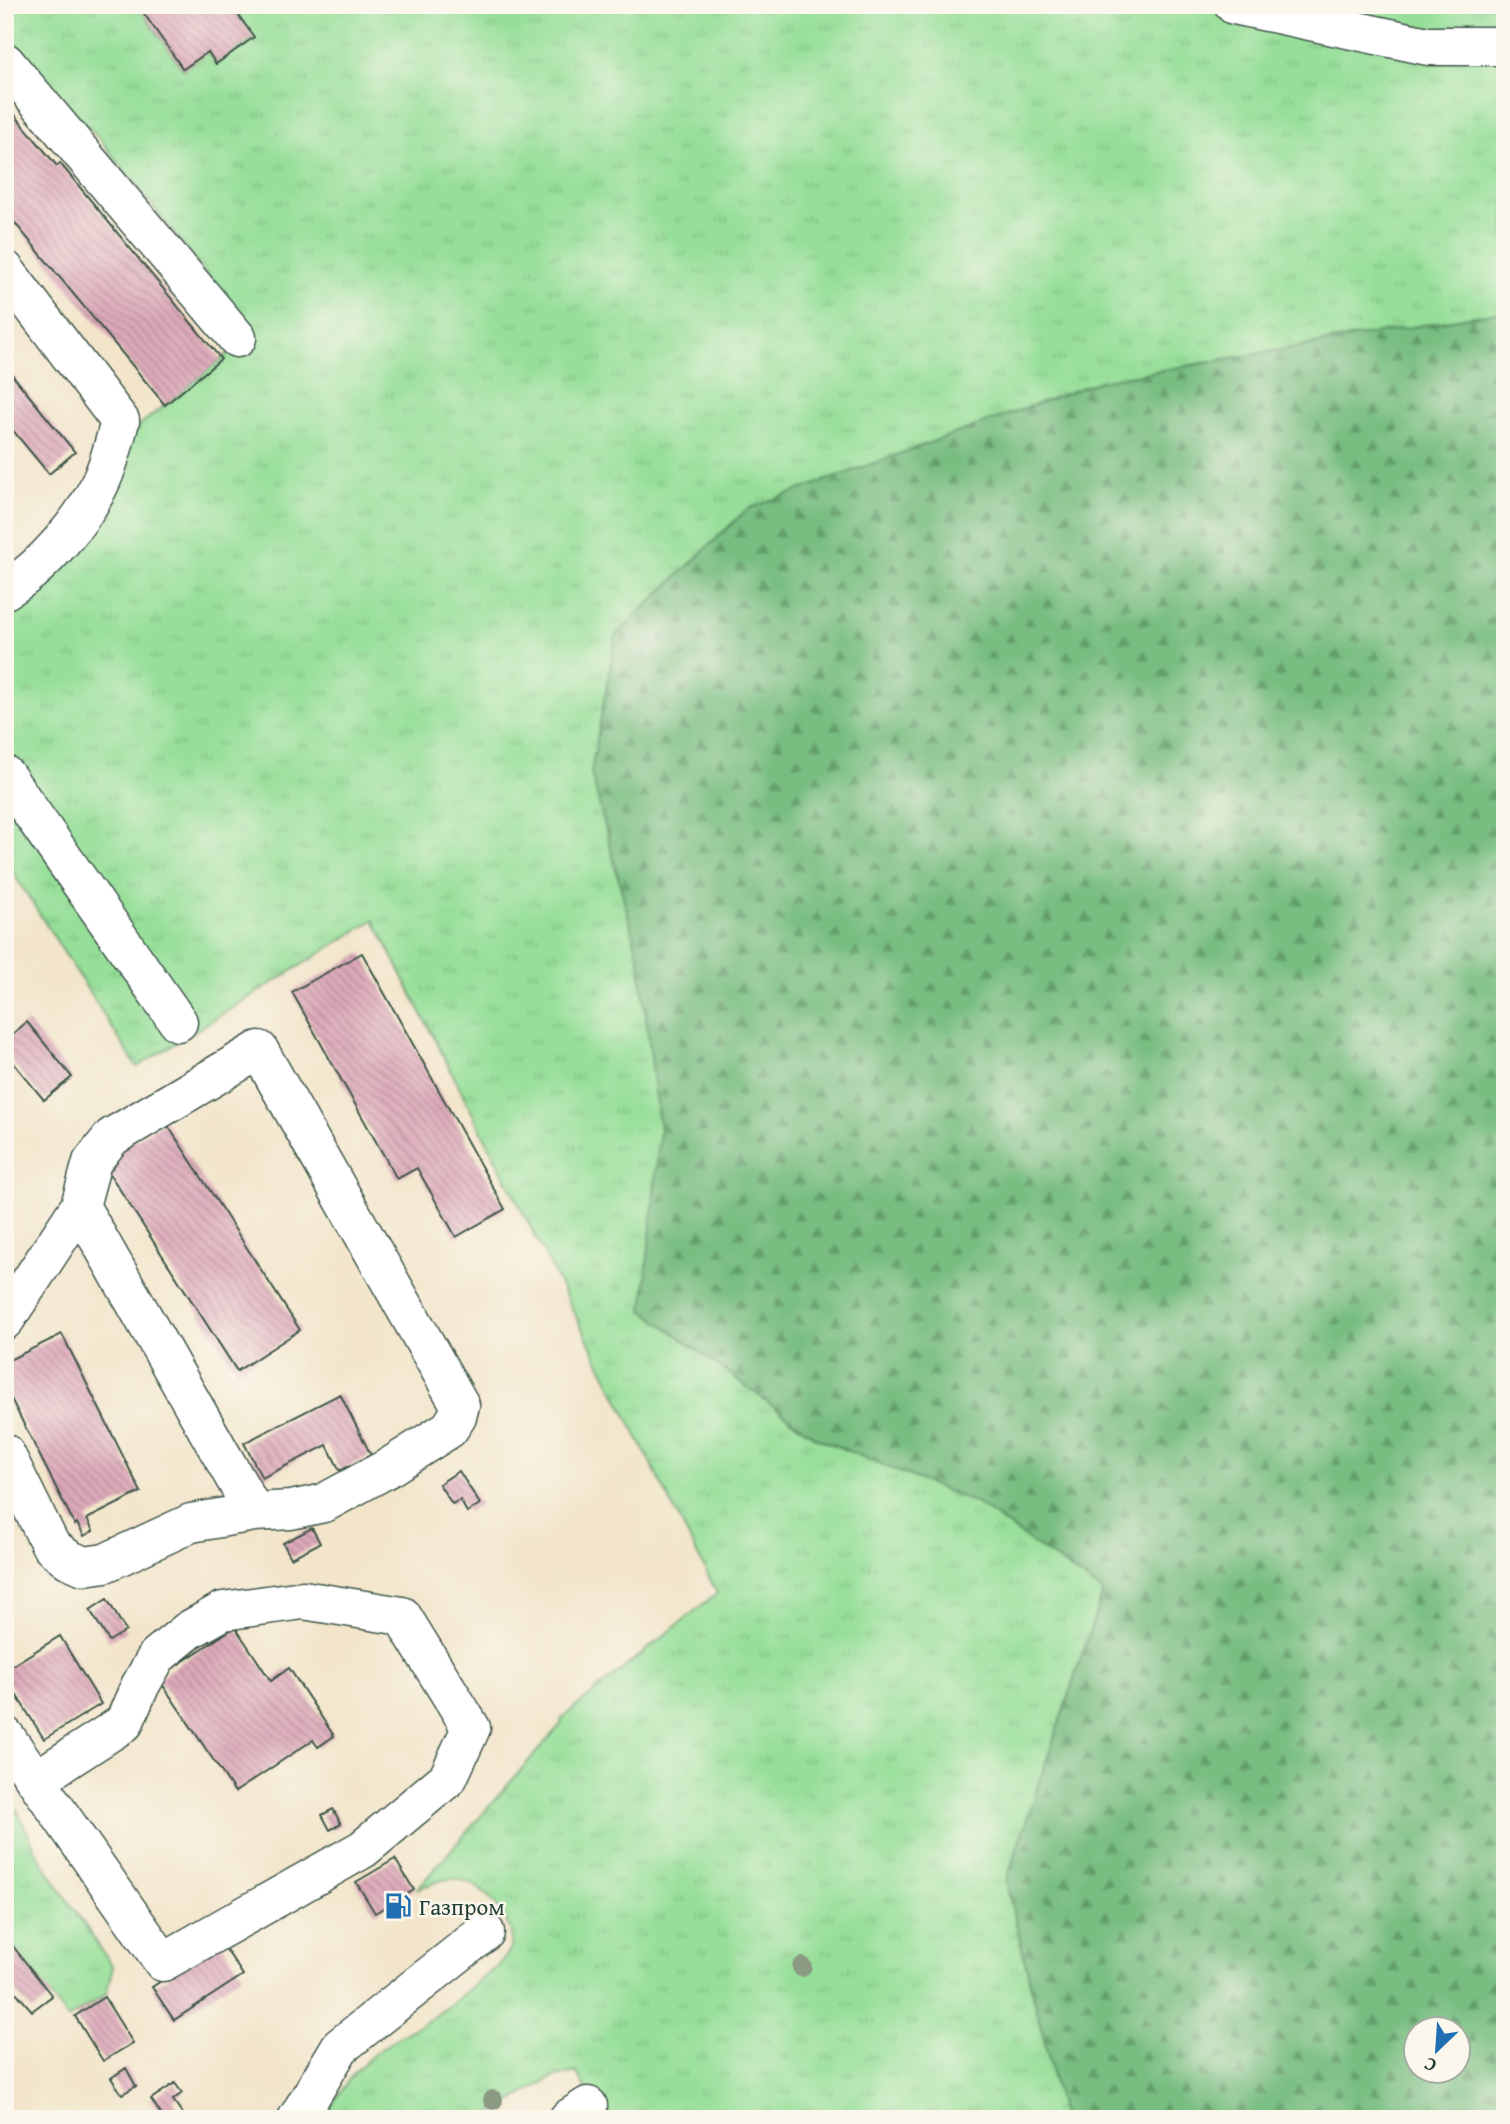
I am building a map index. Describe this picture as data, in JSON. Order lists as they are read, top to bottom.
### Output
{
  "places": {
    "fuel station": ["Газпром"]
  },
  "north": "bottom left"
}
